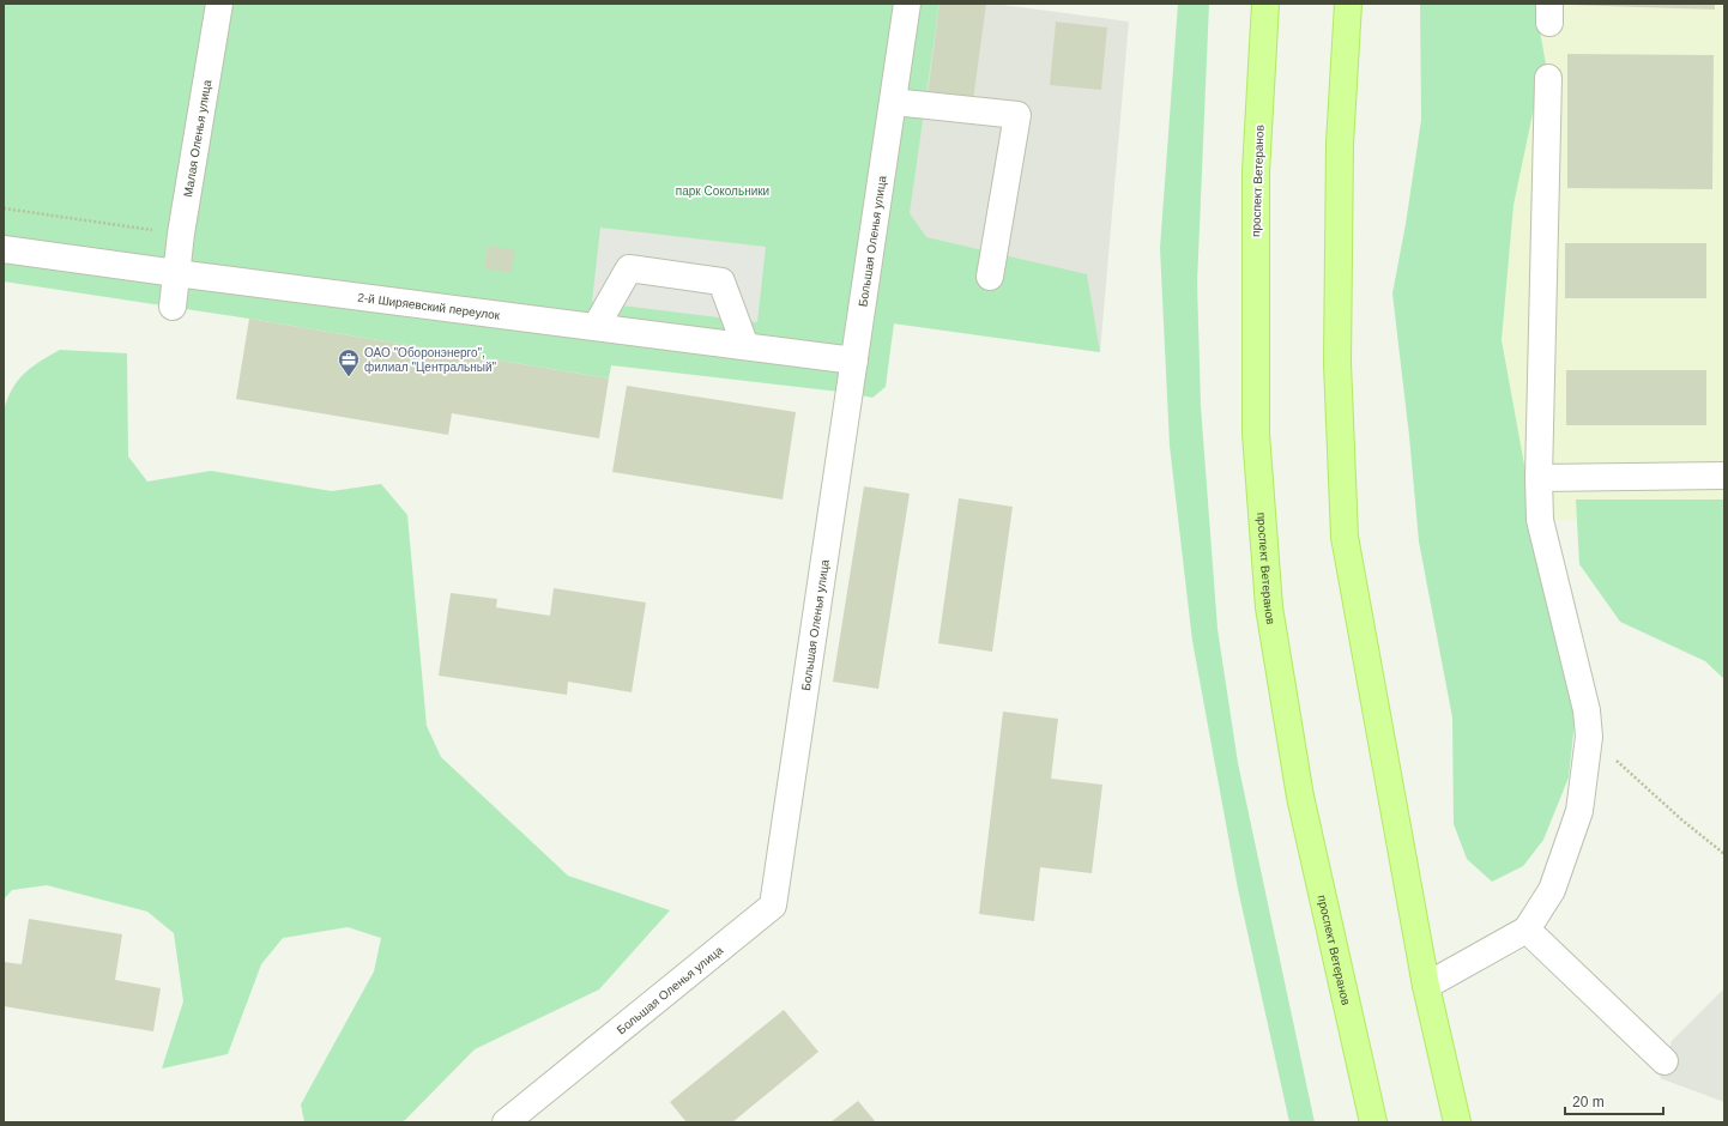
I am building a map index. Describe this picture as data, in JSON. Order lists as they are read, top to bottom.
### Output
{
  "streets": {
    "main road": ["проспект Ветеранов"],
    "street": ["Малая Оленья улица", "Большая Оленья улица", "2-й Ширяевский переулок"]
  },
  "crossings": [
    ["Малая Оленья улица", "2-й Ширяевский переулок"],
    ["Большая Оленья улица", "2-й Ширяевский переулок"]
  ],
  "parks": ["парк Сокольники"],
  "places": {
    "office": ["ОАО \"Оборонэнерго\", филиал \"Центральный\""]
  },
  "scale_bar": "20 m"
}
